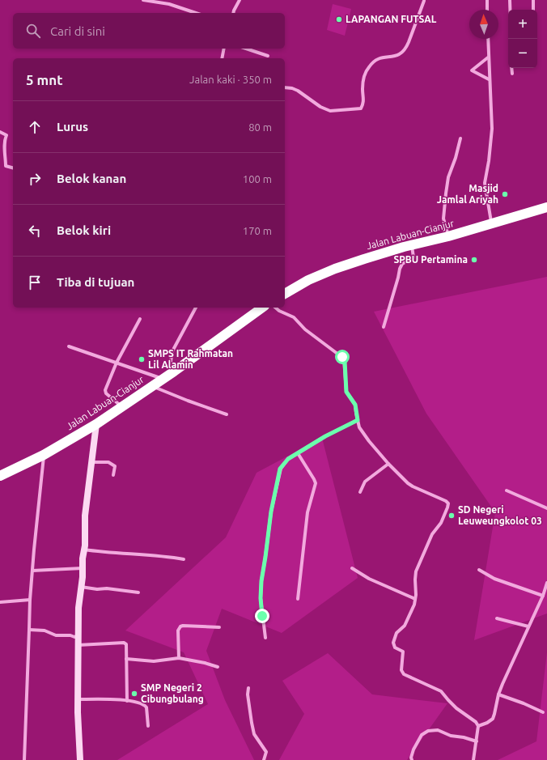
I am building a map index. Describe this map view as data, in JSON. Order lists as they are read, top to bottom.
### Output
{
  "streets": {
    "highway": ["Jalan Labuan-Cianjur"]
  },
  "places": [
    "LAPANGAN FUTSAL",
    "Masjid Jamlal Ariyah",
    "SPBU Pertamina",
    "SMPS IT Rahmatan Lil Alamin",
    "SD Negeri Leuweungkolot 03",
    "SMP Negeri 2 Cibungbulang"
  ],
  "north": "top",
  "page": {
    "map_buttons": ["+", "−"],
    "search": "Cari di sini",
    "heading": ["5 mnt", "Jalan kaki · 350 m"],
    "list": [
      ["Lurus", "80 m"],
      ["Belok kanan", "100 m"],
      ["Belok kiri", "170 m"],
      "Tiba di tujuan"
    ]
  }
}
